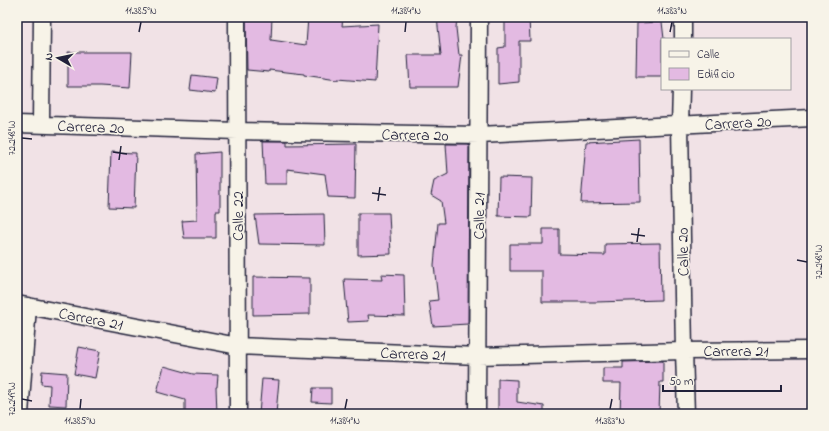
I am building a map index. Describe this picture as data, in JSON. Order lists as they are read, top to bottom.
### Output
{
  "streets": {
    "street": [
      "Carrera 20",
      "Calle 22",
      "Calle 21",
      "Calle 20",
      "Carrera 21"
    ]
  },
  "crossings": [
    ["Carrera 20", "Calle 22"],
    ["Carrera 20", "Calle 21"],
    ["Carrera 20", "Calle 20"],
    ["Calle 22", "Carrera 21"],
    ["Calle 21", "Carrera 21"],
    ["Calle 20", "Carrera 21"]
  ],
  "legend": ["Calle", "Edificio"],
  "scale_bar": "50 m",
  "north": "left",
  "coordinates": [
    "11.385°N",
    "11.384°N",
    "11.383°N",
    "72.248°W",
    "72.249°W"
  ]
}
